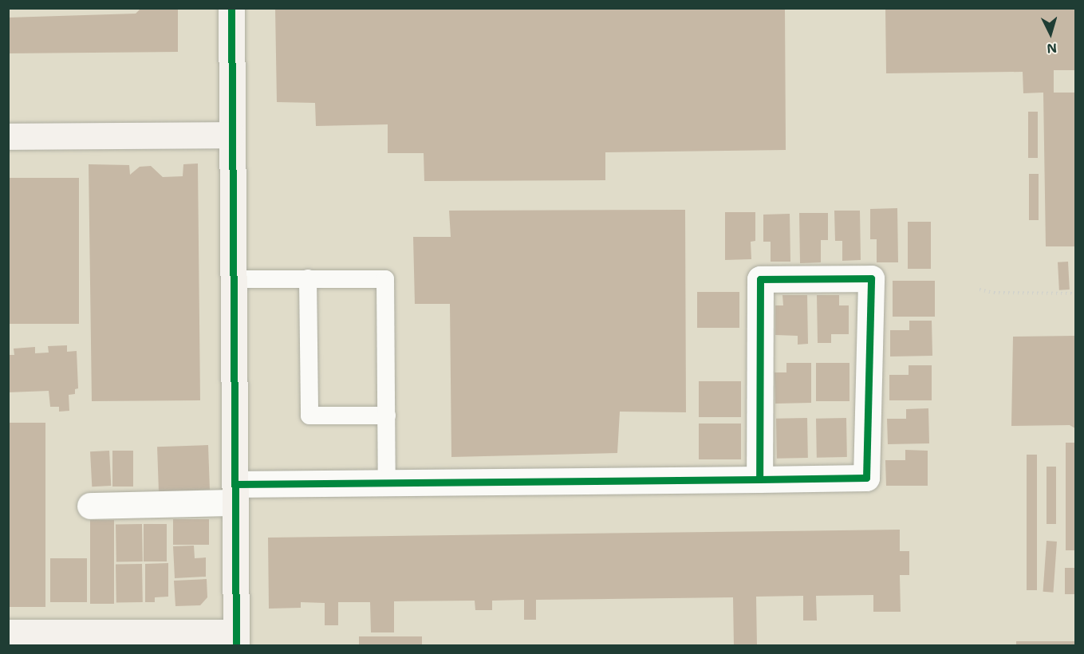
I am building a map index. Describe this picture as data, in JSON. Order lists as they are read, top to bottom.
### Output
{
  "north": "bottom"
}
